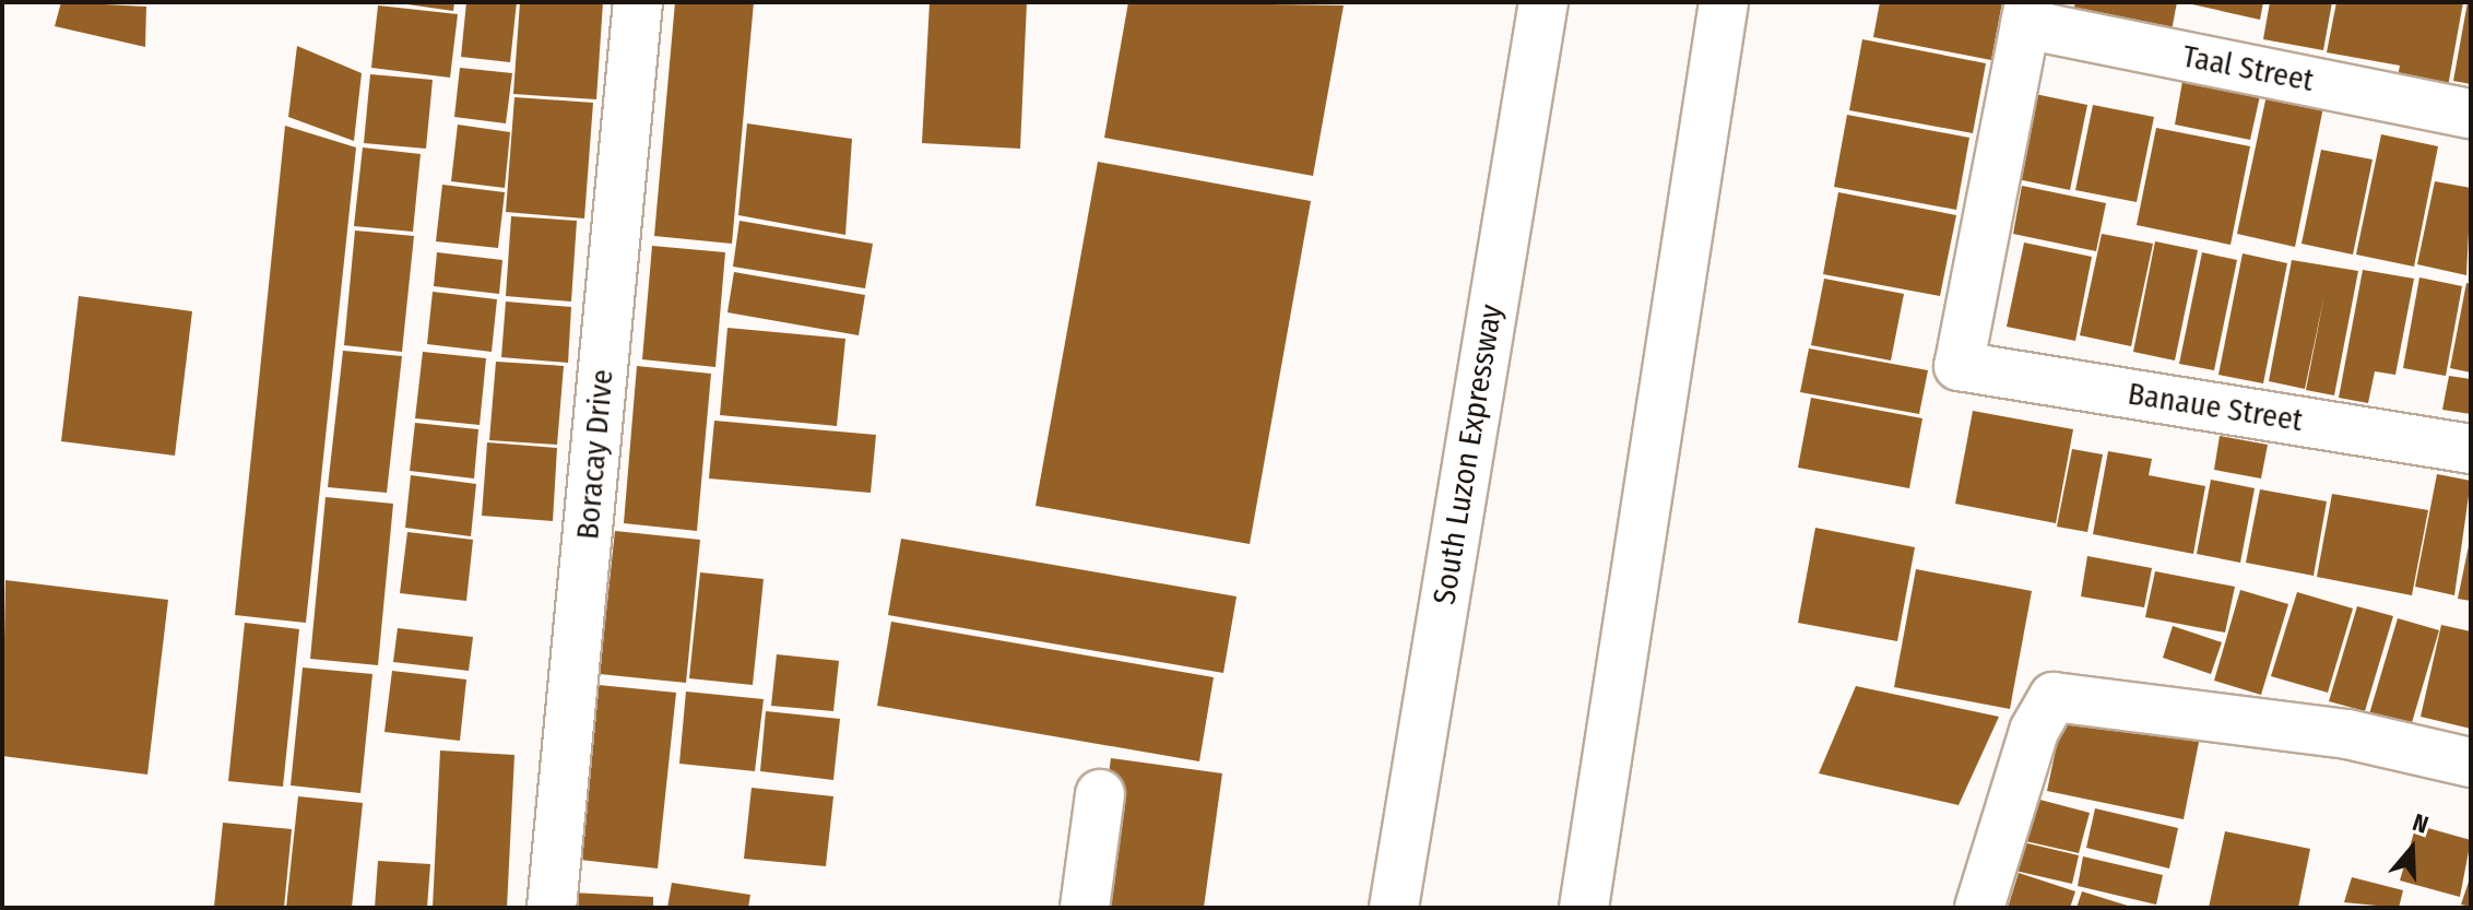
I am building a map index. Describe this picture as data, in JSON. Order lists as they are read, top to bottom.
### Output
{
  "streets": {
    "main road": [
      "Taal Street",
      "Banaue Street",
      "Boracay Drive",
      "South Luzon Expressway"
    ]
  },
  "crossings": [
    ["Taal Street", "Banaue Street"]
  ],
  "north": "top"
}
